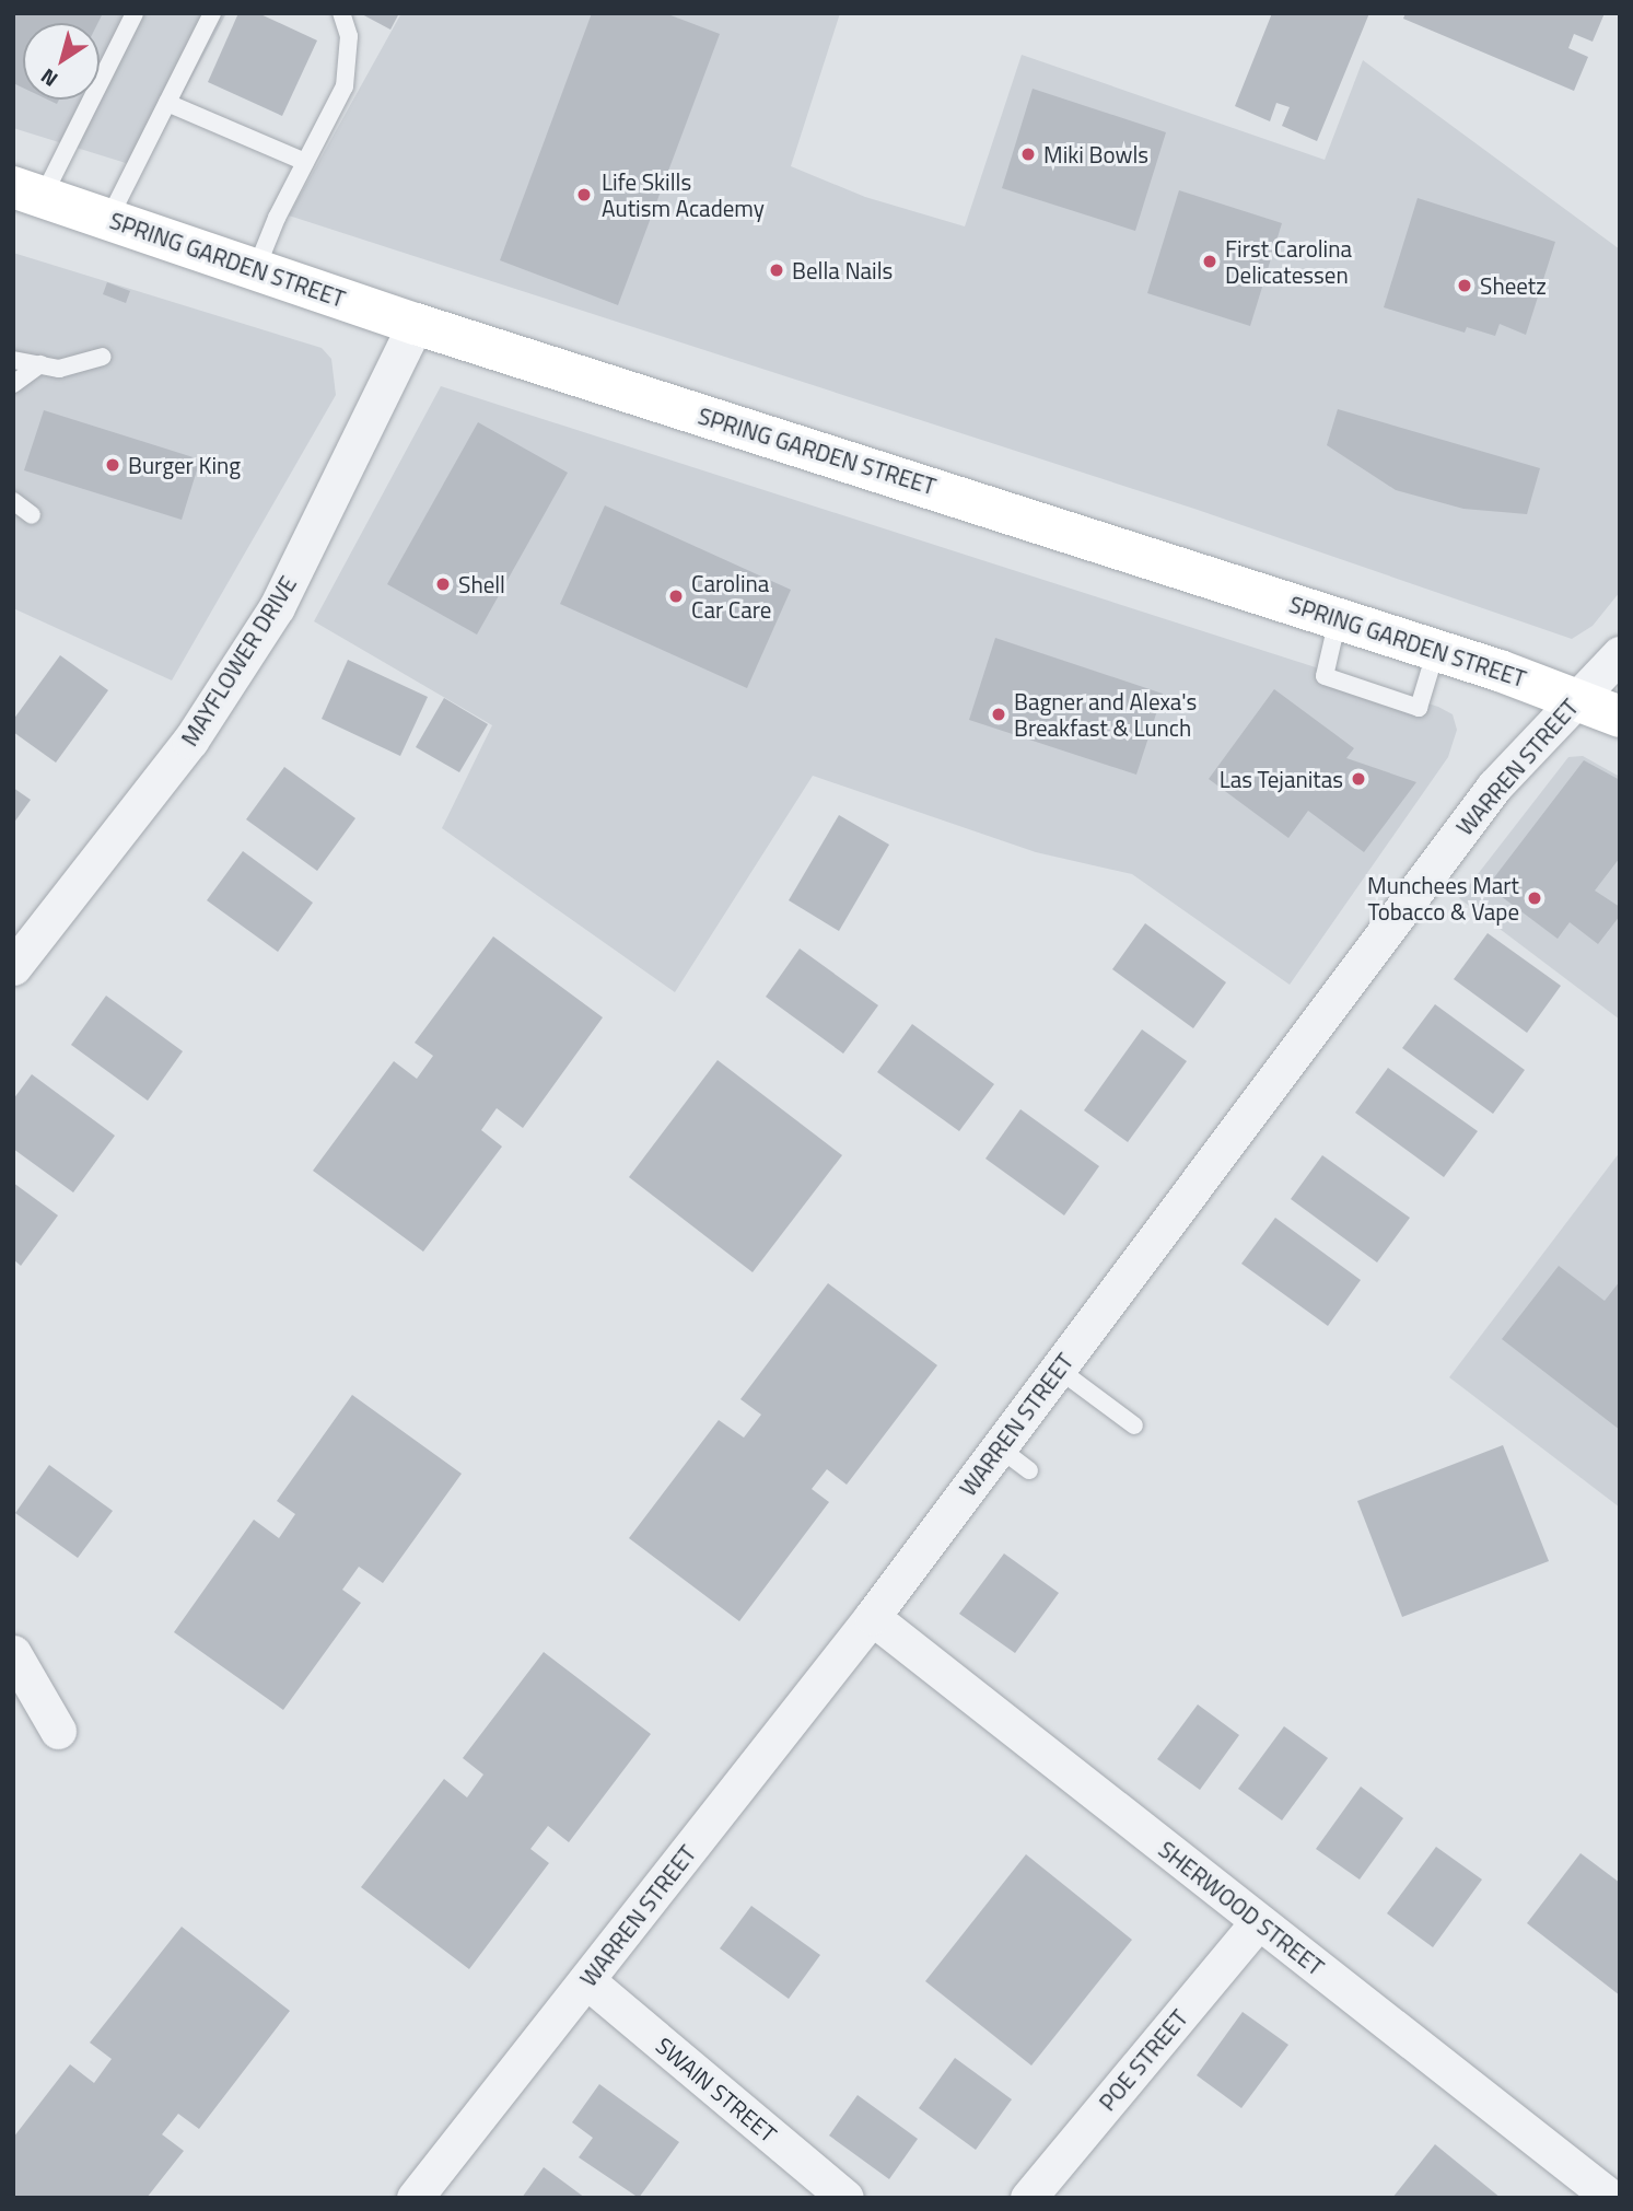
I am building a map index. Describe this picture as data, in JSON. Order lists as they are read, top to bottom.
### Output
{
  "streets": {
    "main road": ["SPRING GARDEN STREET"],
    "street": [
      "MAYFLOWER DRIVE",
      "WARREN STREET",
      "SHERWOOD STREET",
      "POE STREET",
      "SWAIN STREET"
    ]
  },
  "crossings": [
    ["SPRING GARDEN STREET", "MAYFLOWER DRIVE"],
    ["SPRING GARDEN STREET", "WARREN STREET"],
    ["WARREN STREET", "SHERWOOD STREET"],
    ["WARREN STREET", "SWAIN STREET"],
    ["SHERWOOD STREET", "POE STREET"]
  ],
  "places": [
    "Miki Bowls",
    "Life Skills Autism Academy",
    "First Carolina Delicatessen",
    "Bella Nails",
    "Sheetz",
    "Burger King",
    "Shell",
    "Carolina Car Care",
    "Bagner and Alexa's Breakfast & Lunch",
    "Las Tejanitas",
    "Munchees Mart Tobacco & Vape"
  ],
  "north": "bottom left"
}
